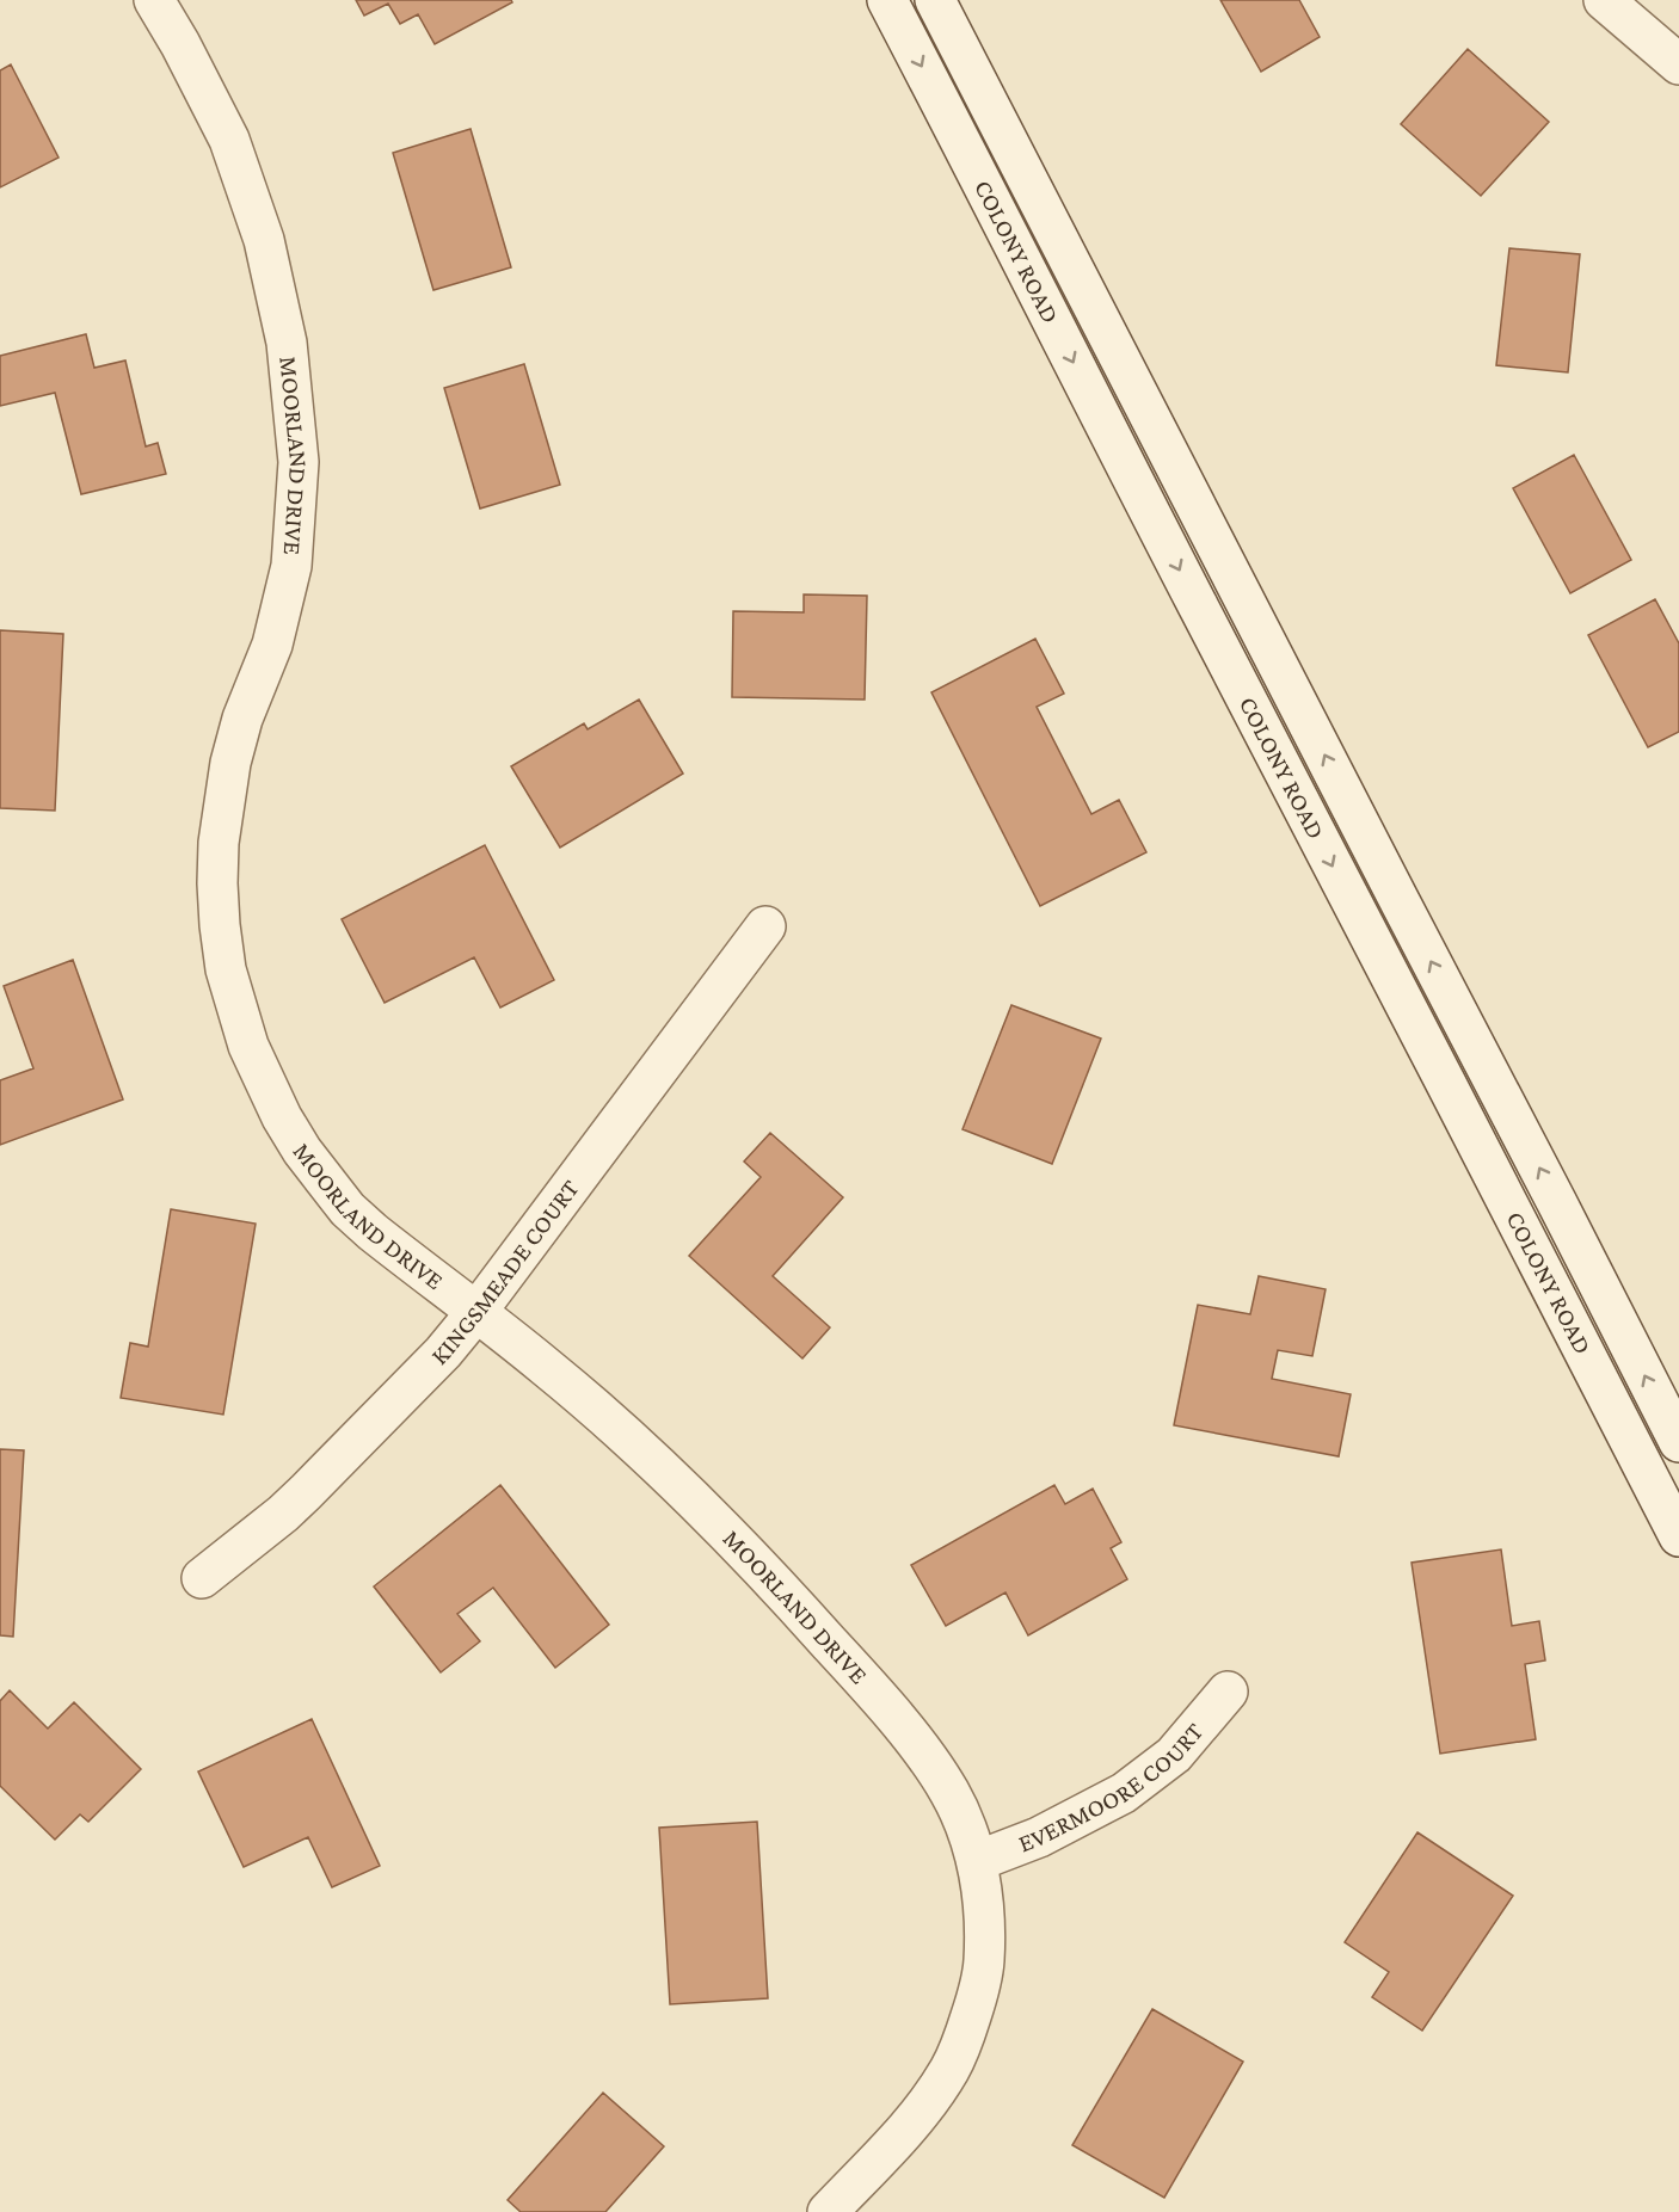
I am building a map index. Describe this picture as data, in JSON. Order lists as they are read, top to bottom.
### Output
{
  "streets": {
    "street": [
      "COLONY ROAD",
      "MOORLAND DRIVE",
      "KINGSMEADE COURT",
      "EVERMOORE COURT"
    ]
  },
  "crossings": [
    ["MOORLAND DRIVE", "KINGSMEADE COURT"],
    ["MOORLAND DRIVE", "EVERMOORE COURT"]
  ]
}
